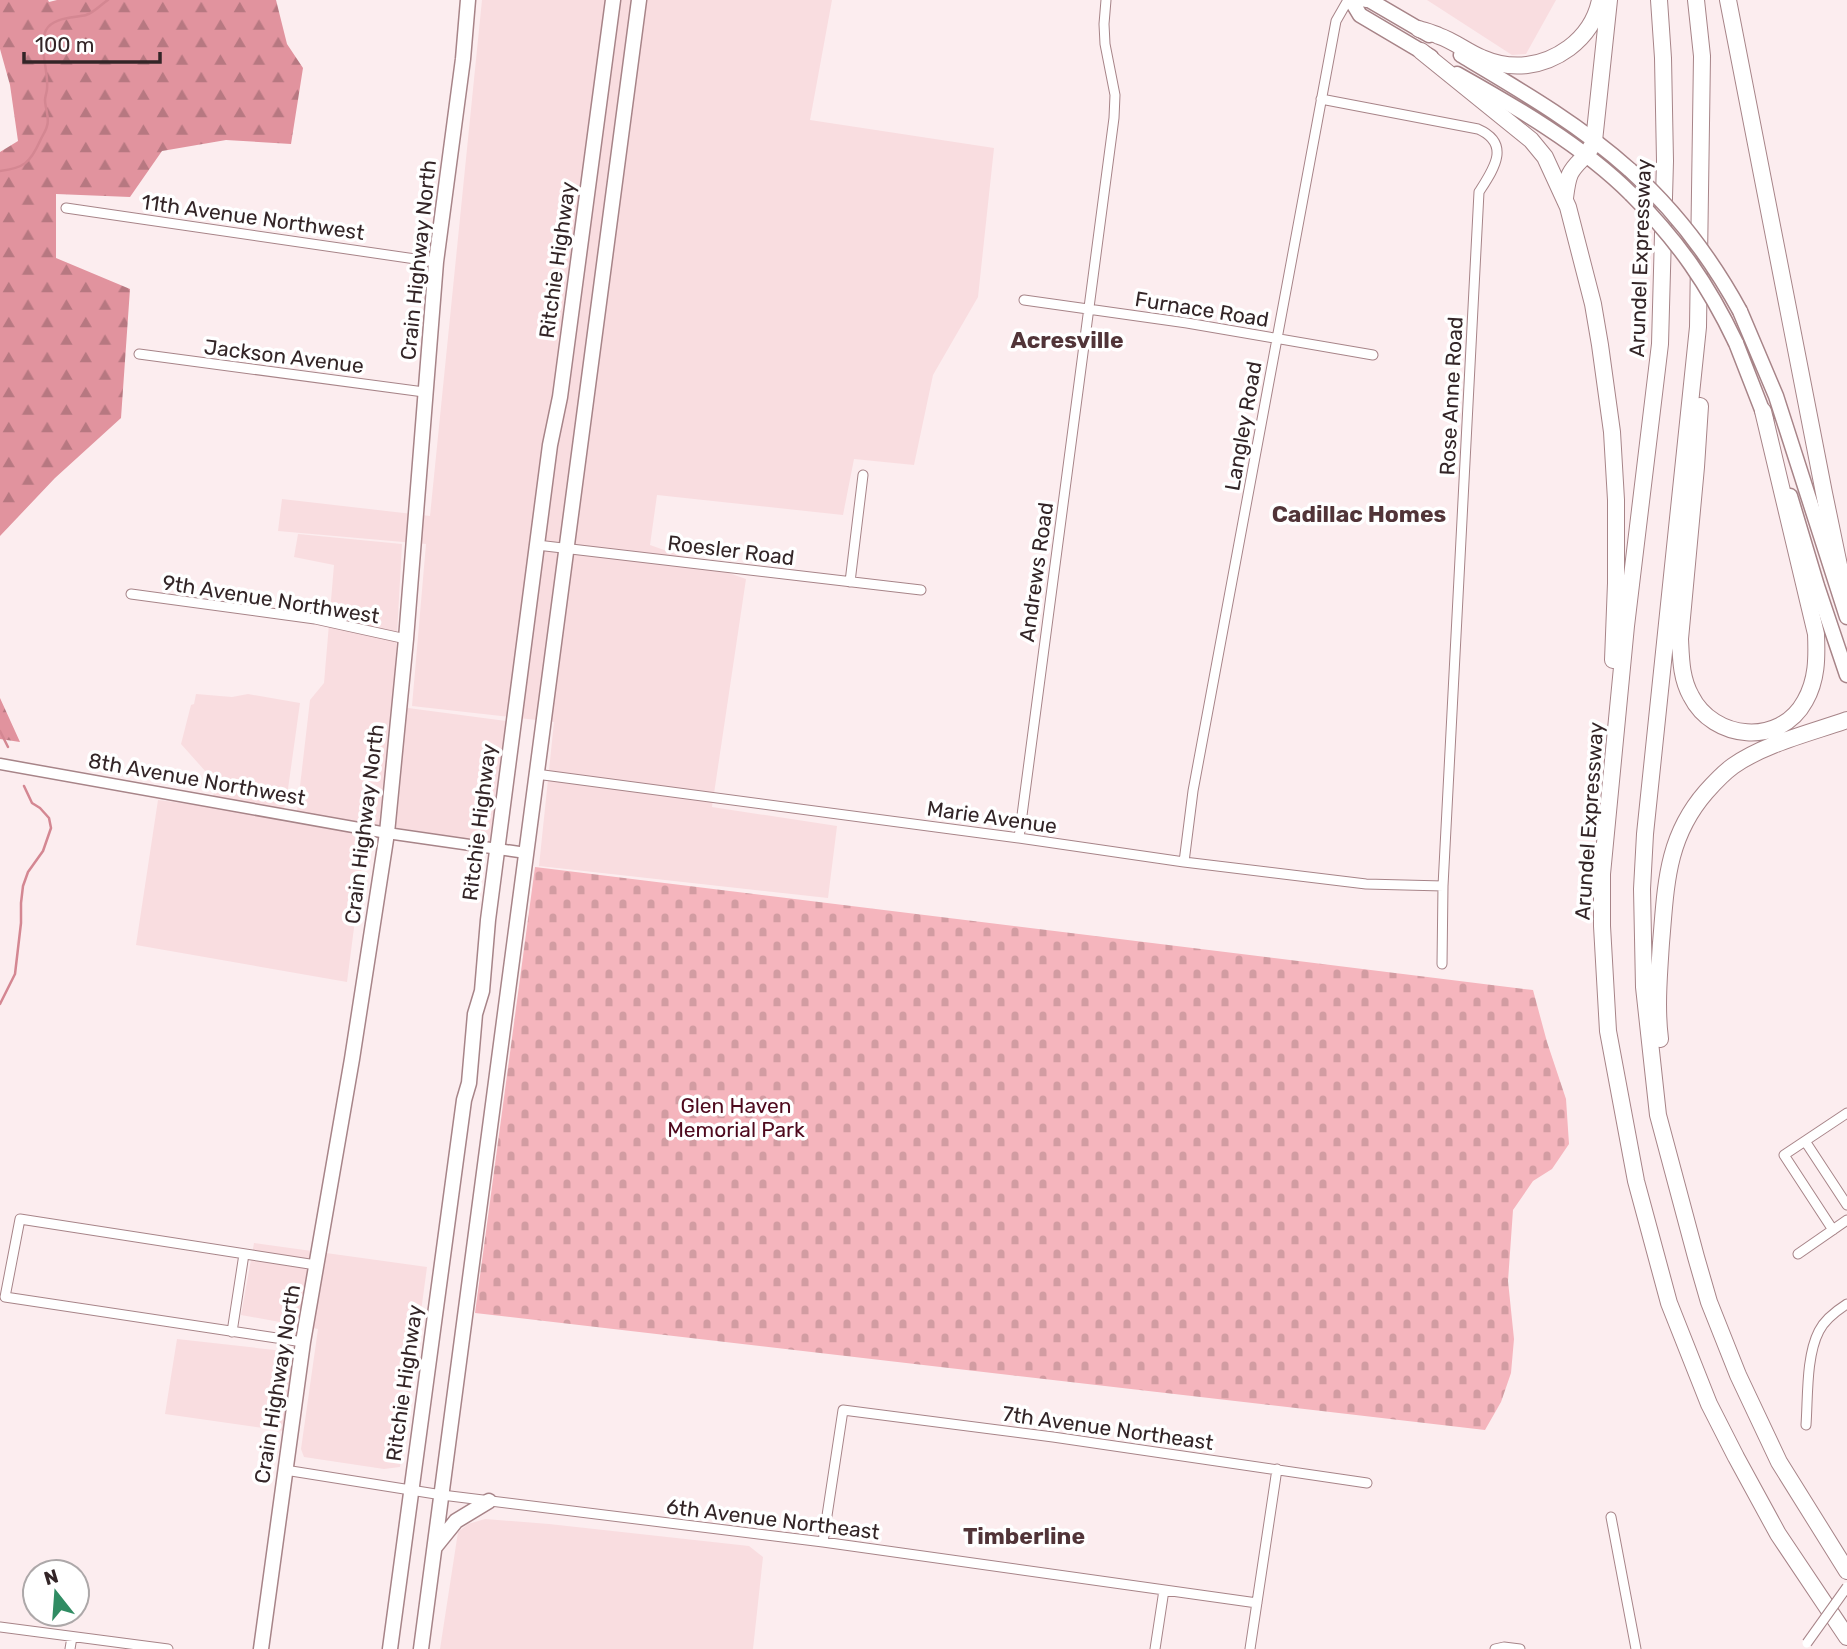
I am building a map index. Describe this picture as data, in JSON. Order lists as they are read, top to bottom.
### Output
{
  "streets": {
    "highway": ["Arundel Expressway"],
    "main road": ["Crain Highway North", "Ritchie Highway"],
    "street": [
      "11th Avenue Northwest",
      "Furnace Road",
      "Jackson Avenue",
      "Rose Anne Road",
      "Langley Road",
      "Roesler Road",
      "Andrews Road",
      "9th Avenue Northwest",
      "8th Avenue Northwest",
      "Marie Avenue",
      "7th Avenue Northeast",
      "6th Avenue Northeast"
    ]
  },
  "crossings": [
    ["11th Avenue Northwest", "Crain Highway North"],
    ["Crain Highway North", "Jackson Avenue"],
    ["Crain Highway North", "9th Avenue Northwest"],
    ["Crain Highway North", "8th Avenue Northwest"],
    ["Crain Highway North", "6th Avenue Northeast"],
    ["Ritchie Highway", "Roesler Road"],
    ["Ritchie Highway", "8th Avenue Northwest"],
    ["Ritchie Highway", "6th Avenue Northeast"],
    ["Furnace Road", "Langley Road"],
    ["Furnace Road", "Andrews Road"],
    ["Rose Anne Road", "Langley Road"],
    ["Rose Anne Road", "Marie Avenue"],
    ["Langley Road", "Marie Avenue"],
    ["Andrews Road", "Marie Avenue"],
    ["7th Avenue Northeast", "6th Avenue Northeast"]
  ],
  "districts": ["Acresville", "Cadillac Homes", "Timberline"],
  "parks": ["Glen Haven Memorial Park"],
  "scale_bar": "100 m",
  "north": "top"
}
